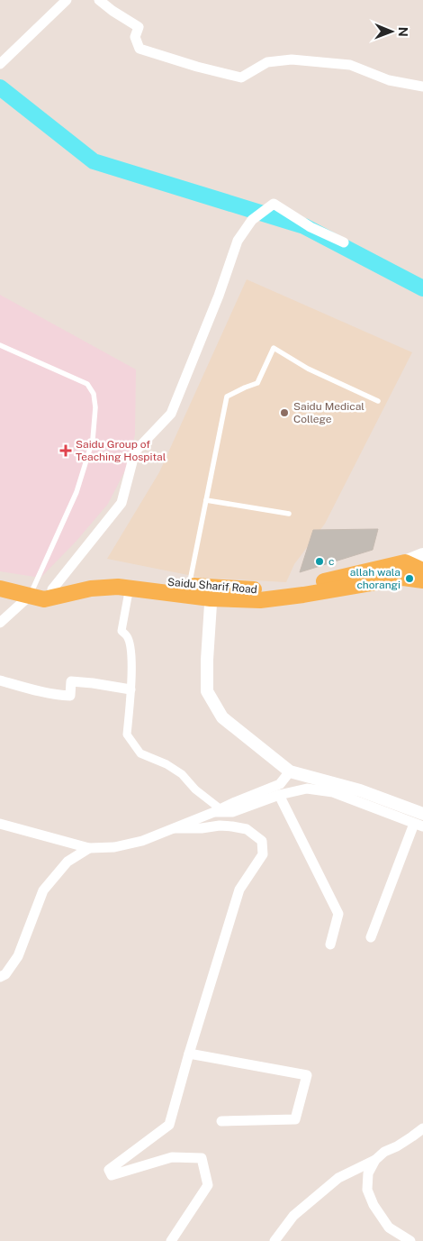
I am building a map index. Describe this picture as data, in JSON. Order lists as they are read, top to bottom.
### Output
{
  "streets": {
    "main road": ["Saidu Sharif Road"]
  },
  "places": {
    "other": ["Saidu Medical College", "c", "allah wala chorangi"],
    "health": ["Saidu Group of Teaching Hospital"]
  },
  "north": "right"
}
